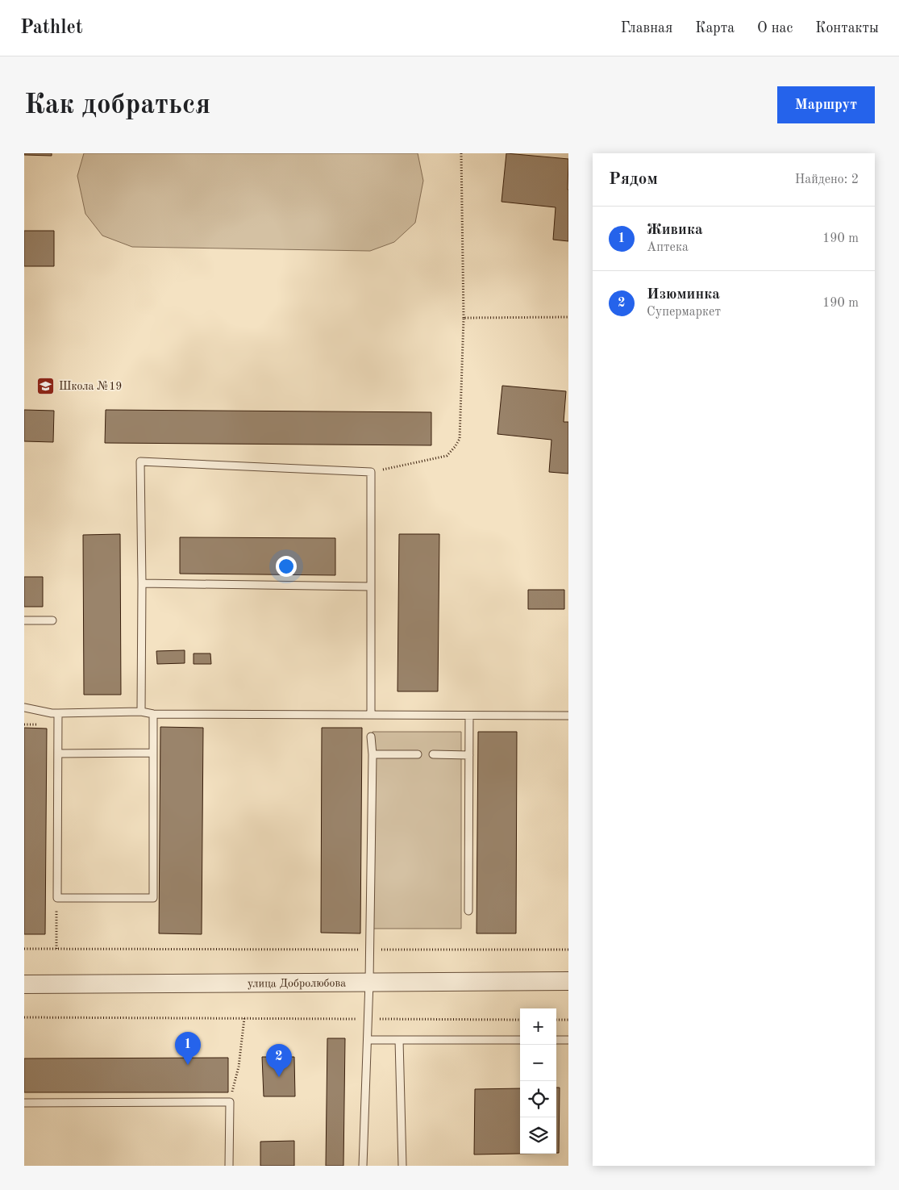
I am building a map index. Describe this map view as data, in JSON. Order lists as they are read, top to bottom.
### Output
{
  "streets": {
    "street": ["улица Добролюбова"]
  },
  "places": {
    "school or university": ["Школа №19"]
  },
  "page": {
    "header": "Pathlet",
    "nav": [
      "Главная",
      "Карта",
      "О нас",
      "Контакты"
    ],
    "buttons": "Маршрут",
    "title": "Как добраться",
    "heading": ["Рядом", "Найдено: 2"],
    "list": [
      {
        "mark": "1",
        "name": "Живика",
        "note": "Аптека",
        "value": "190 m"
      },
      {
        "mark": "2",
        "name": "Изюминка",
        "note": "Супермаркет",
        "value": "190 m"
      }
    ],
    "map_buttons": ["+", "−"],
    "pins": ["1", "2"]
  }
}
